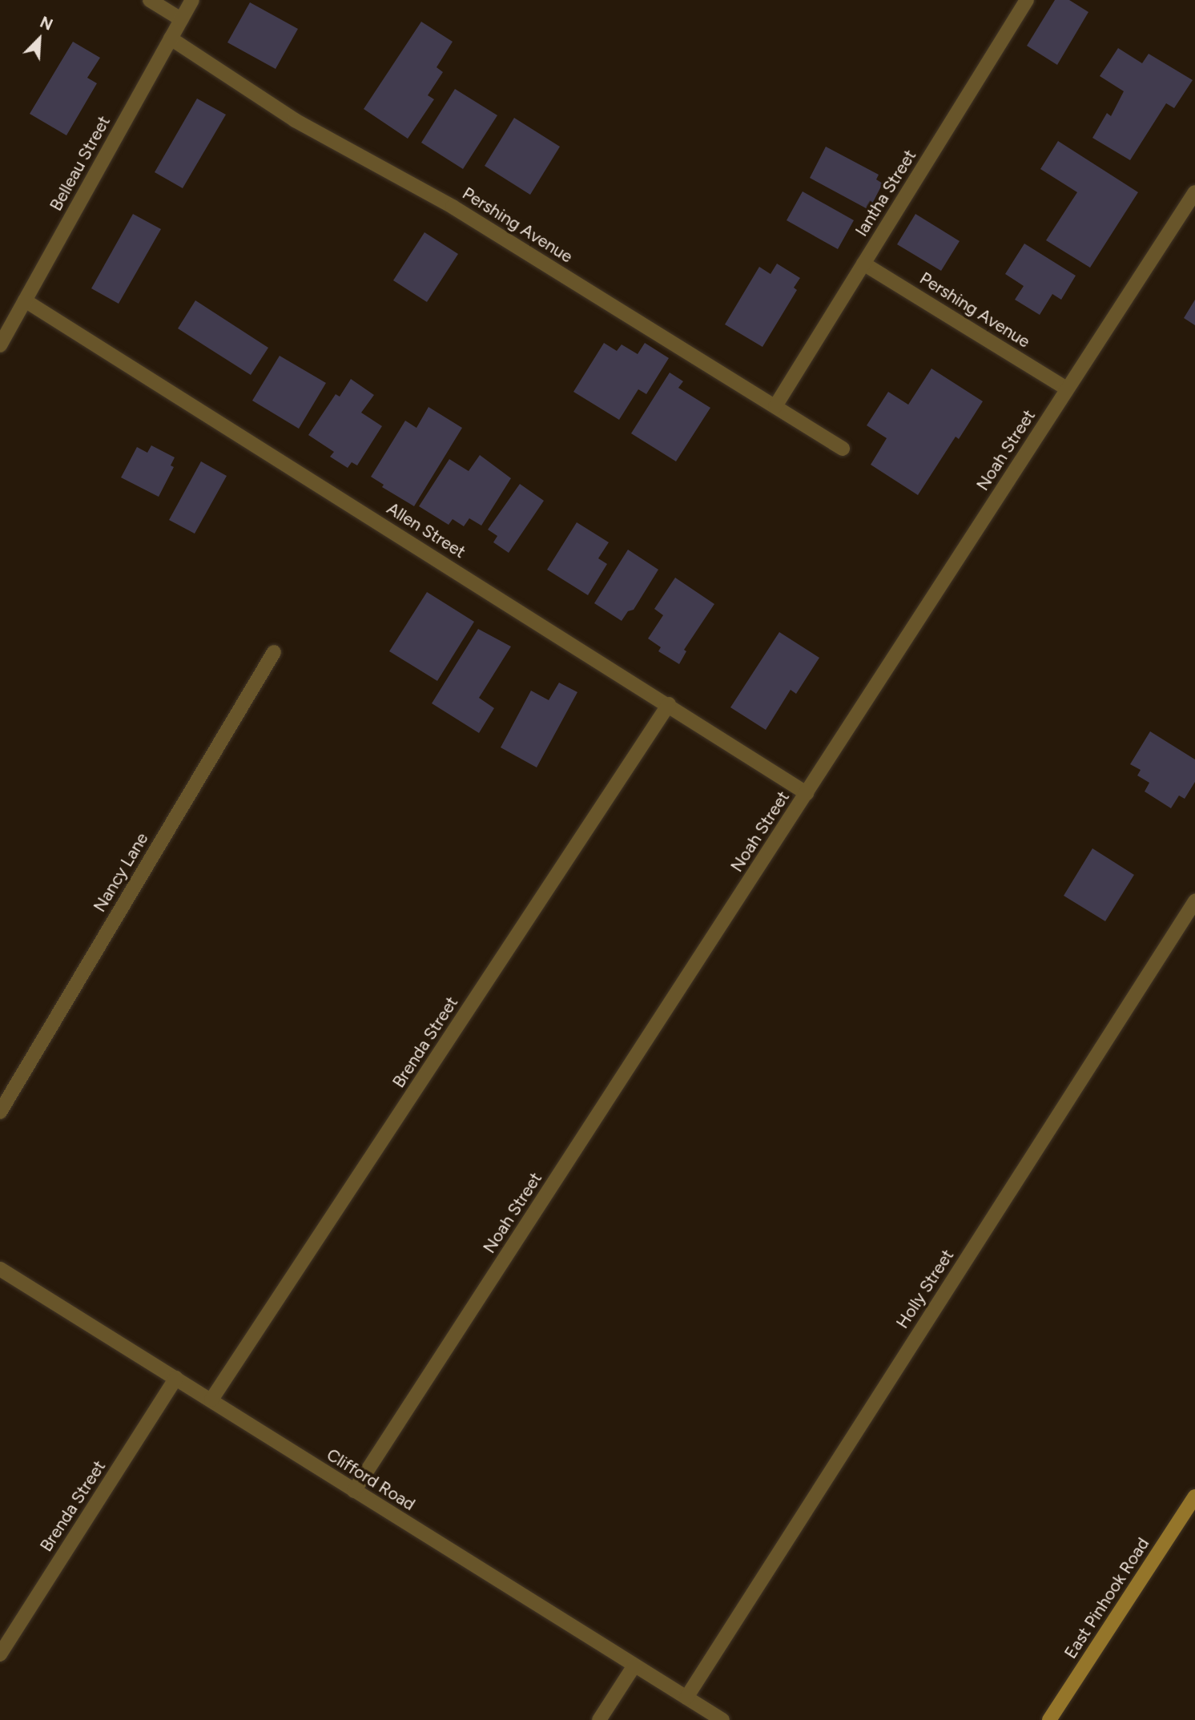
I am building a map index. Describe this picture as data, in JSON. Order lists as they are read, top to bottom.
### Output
{
  "streets": {
    "main road": ["East Pinhook Road"],
    "street": [
      "Belleau Street",
      "Iantha Street",
      "Pershing Avenue",
      "Noah Street",
      "Allen Street",
      "Nancy Lane",
      "Brenda Street",
      "Holly Street",
      "Clifford Road"
    ]
  },
  "crossings": [
    ["Belleau Street", "Pershing Avenue"],
    ["Belleau Street", "Allen Street"],
    ["Iantha Street", "Pershing Avenue"],
    ["Pershing Avenue", "Noah Street"],
    ["Noah Street", "Allen Street"],
    ["Noah Street", "Clifford Road"],
    ["Allen Street", "Brenda Street"],
    ["Brenda Street", "Clifford Road"],
    ["Holly Street", "Clifford Road"]
  ],
  "north": "top right"
}
